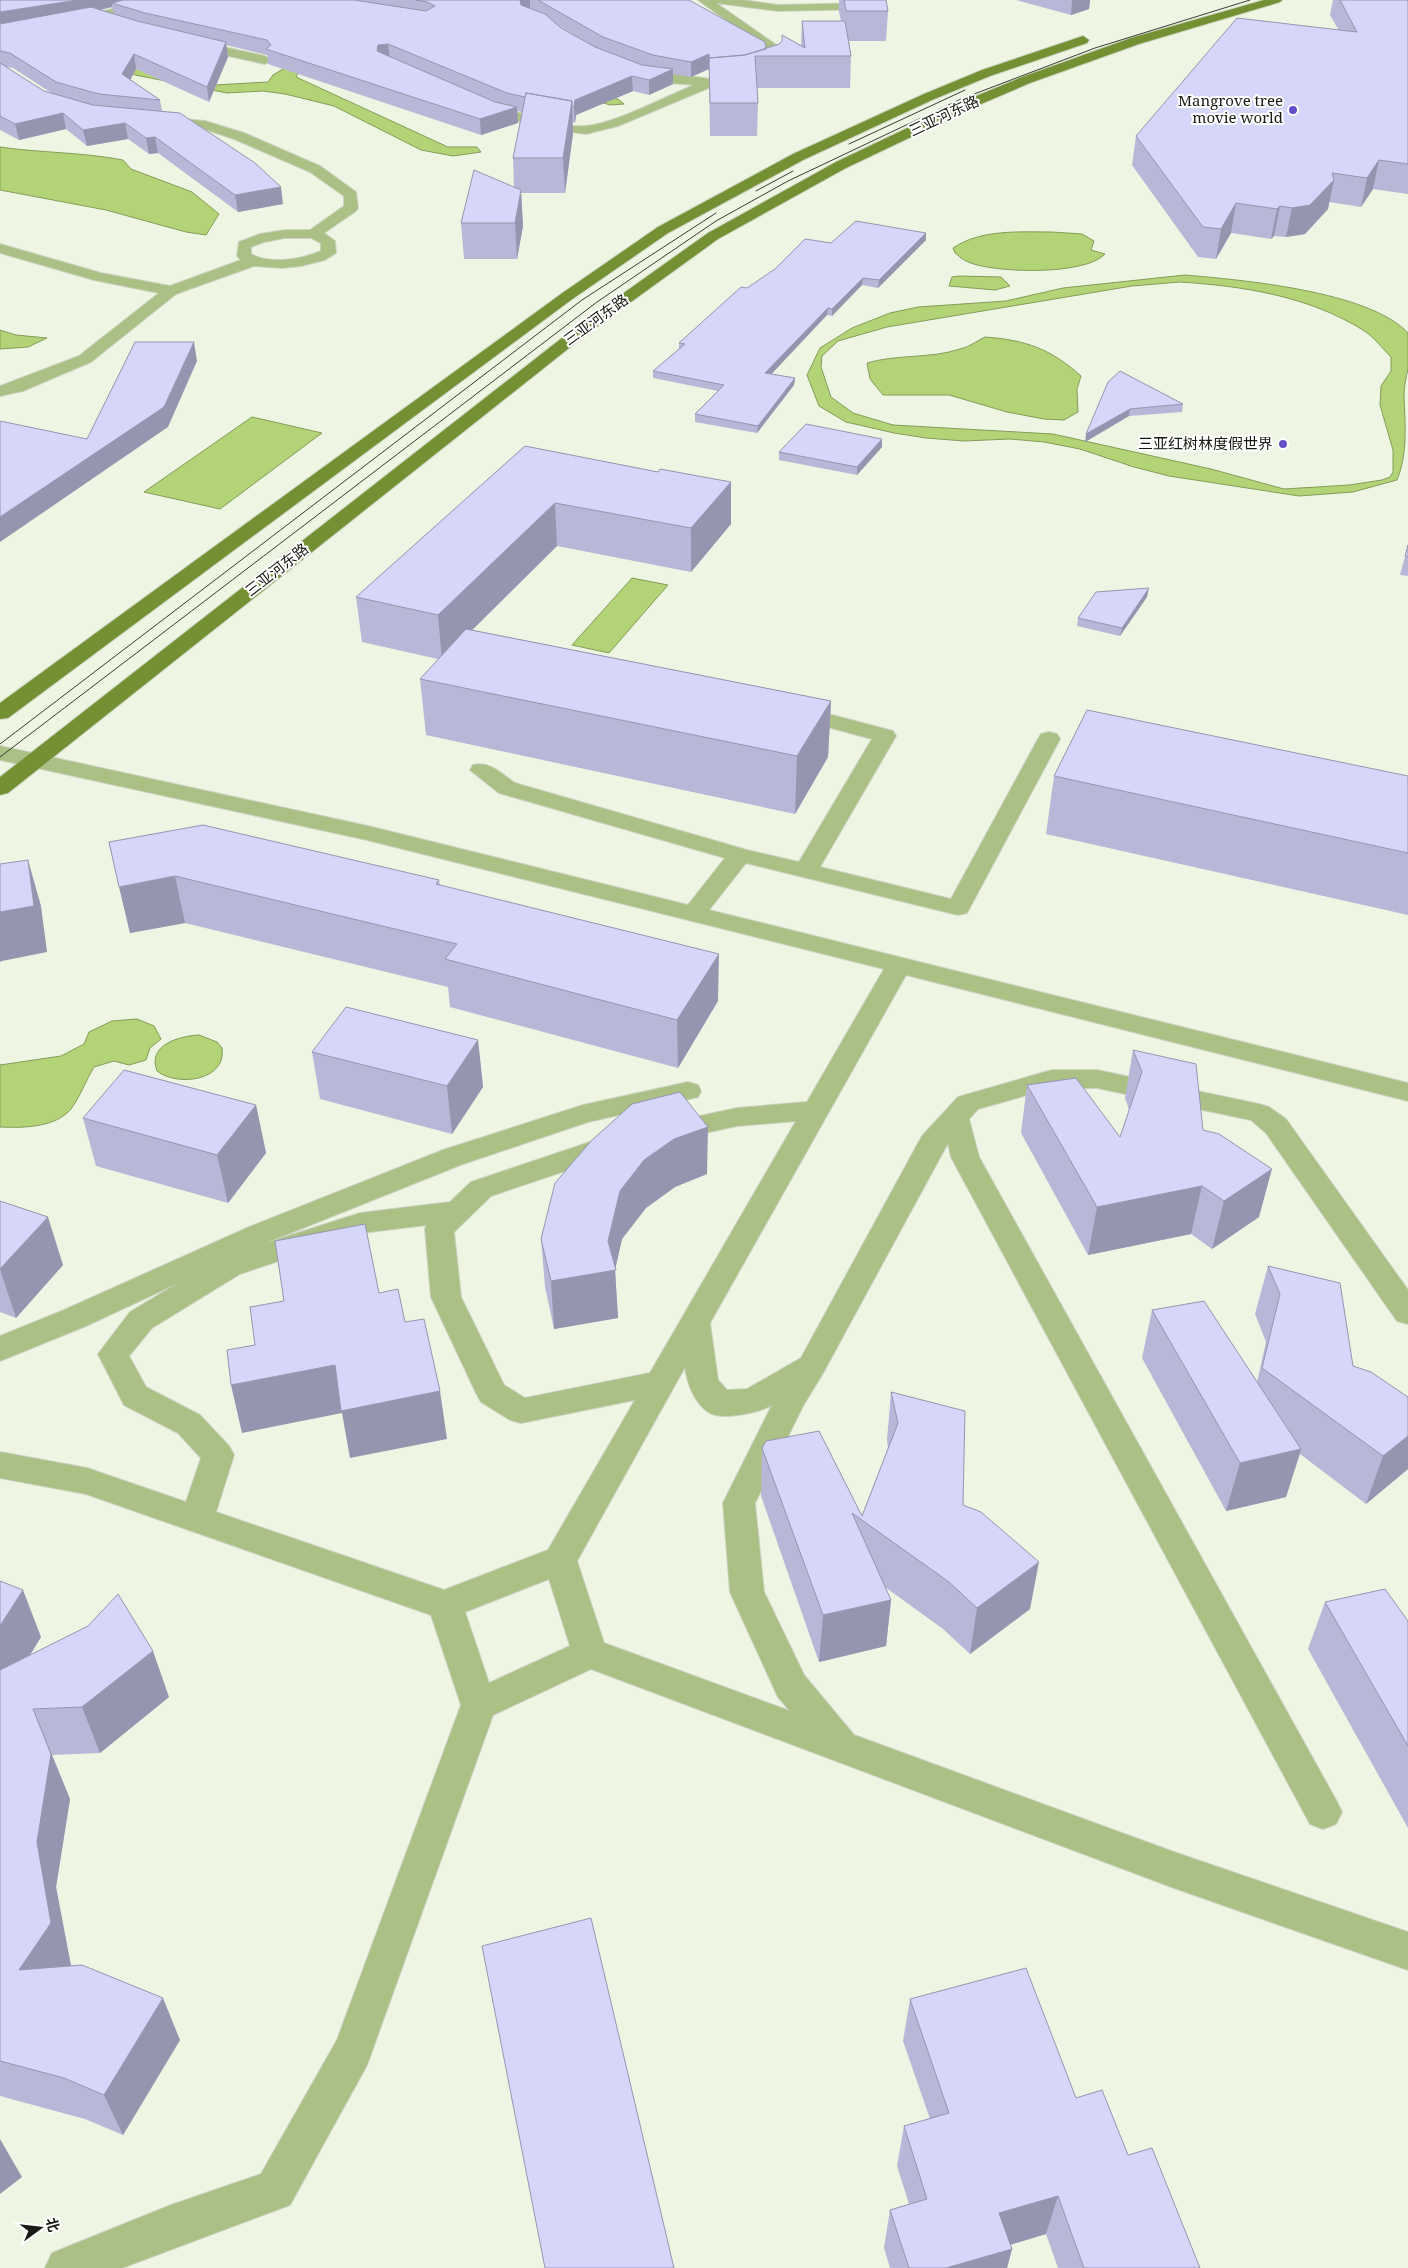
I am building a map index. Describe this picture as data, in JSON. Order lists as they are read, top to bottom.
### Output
{
  "streets": {
    "main road": ["三亚河东路"]
  },
  "places": ["Mangrove tree movie world", "三亚红树林度假世界"],
  "north": "right"
}
